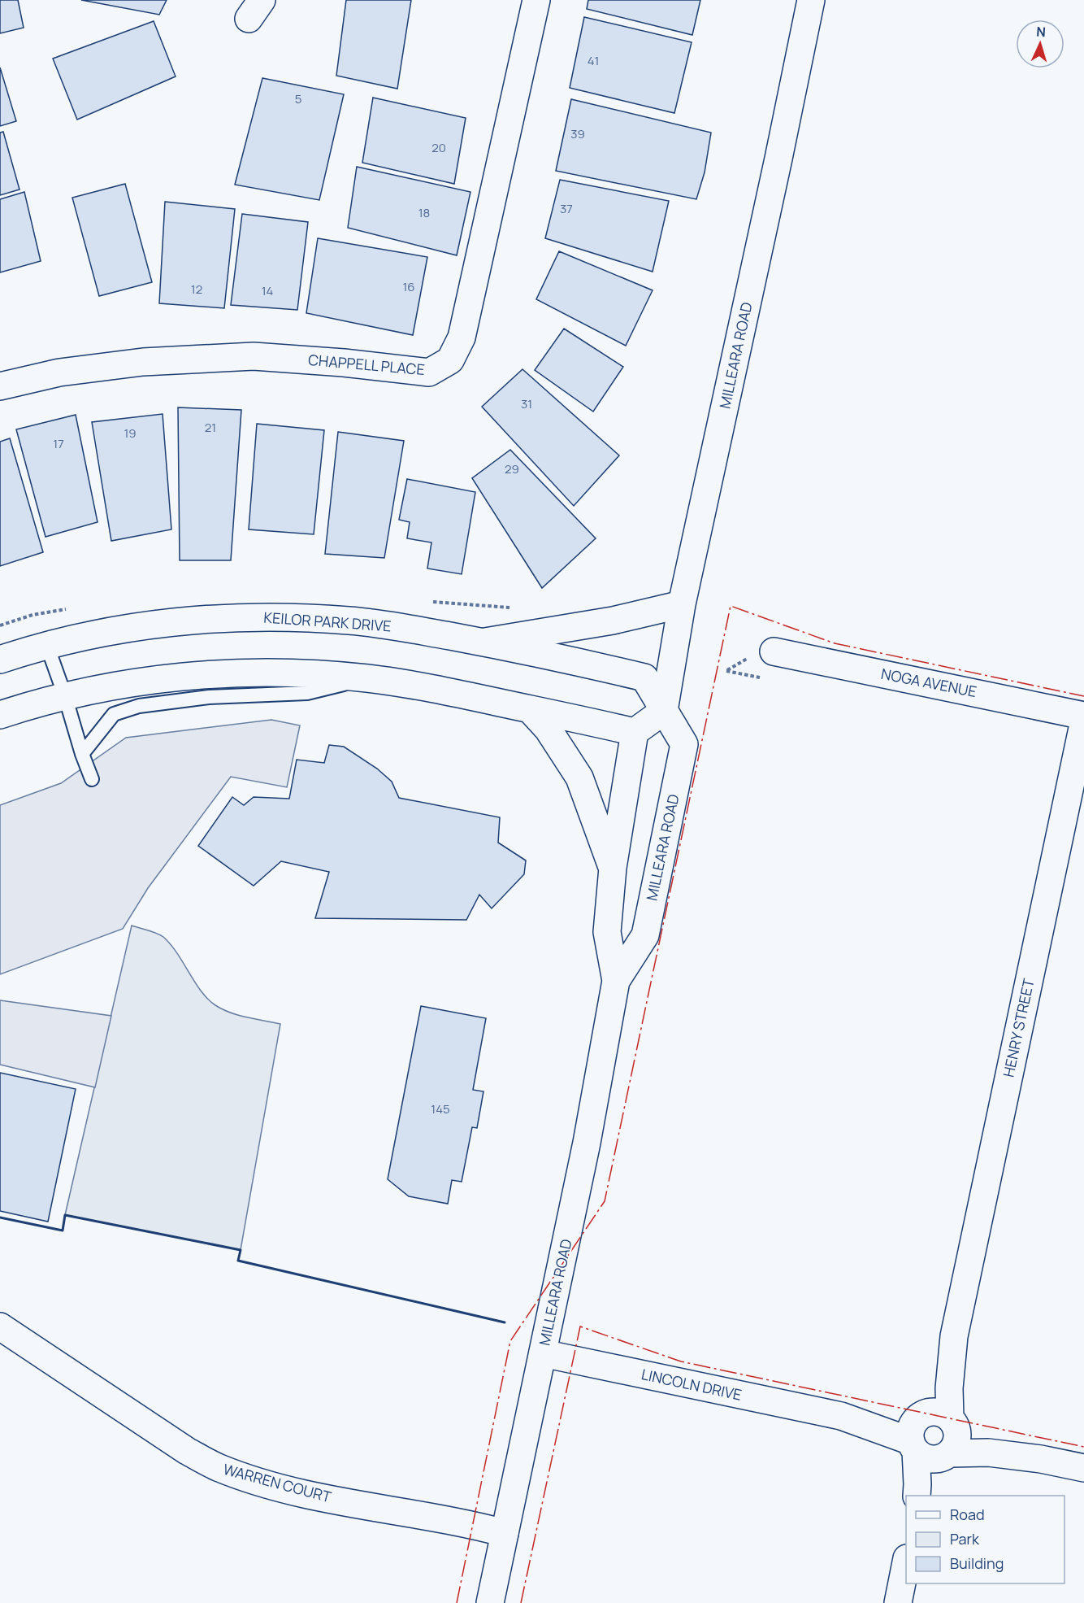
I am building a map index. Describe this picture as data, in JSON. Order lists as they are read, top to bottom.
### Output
{
  "streets": {
    "main road": [
      "MILLEARA ROAD",
      "CHAPPELL PLACE",
      "KEILOR PARK DRIVE",
      "NOGA AVENUE",
      "HENRY STREET",
      "LINCOLN DRIVE",
      "WARREN COURT"
    ]
  },
  "crossings": [
    ["MILLEARA ROAD", "KEILOR PARK DRIVE"],
    ["MILLEARA ROAD", "LINCOLN DRIVE"],
    ["MILLEARA ROAD", "WARREN COURT"],
    ["HENRY STREET", "LINCOLN DRIVE"]
  ],
  "house_numbers": [
    "41",
    "5",
    "39",
    "20",
    "37",
    "18",
    "16",
    "12",
    "14",
    "31",
    "21",
    "19",
    "17",
    "29",
    "145"
  ],
  "legend": ["Road", "Park", "Building"],
  "north": "top"
}
